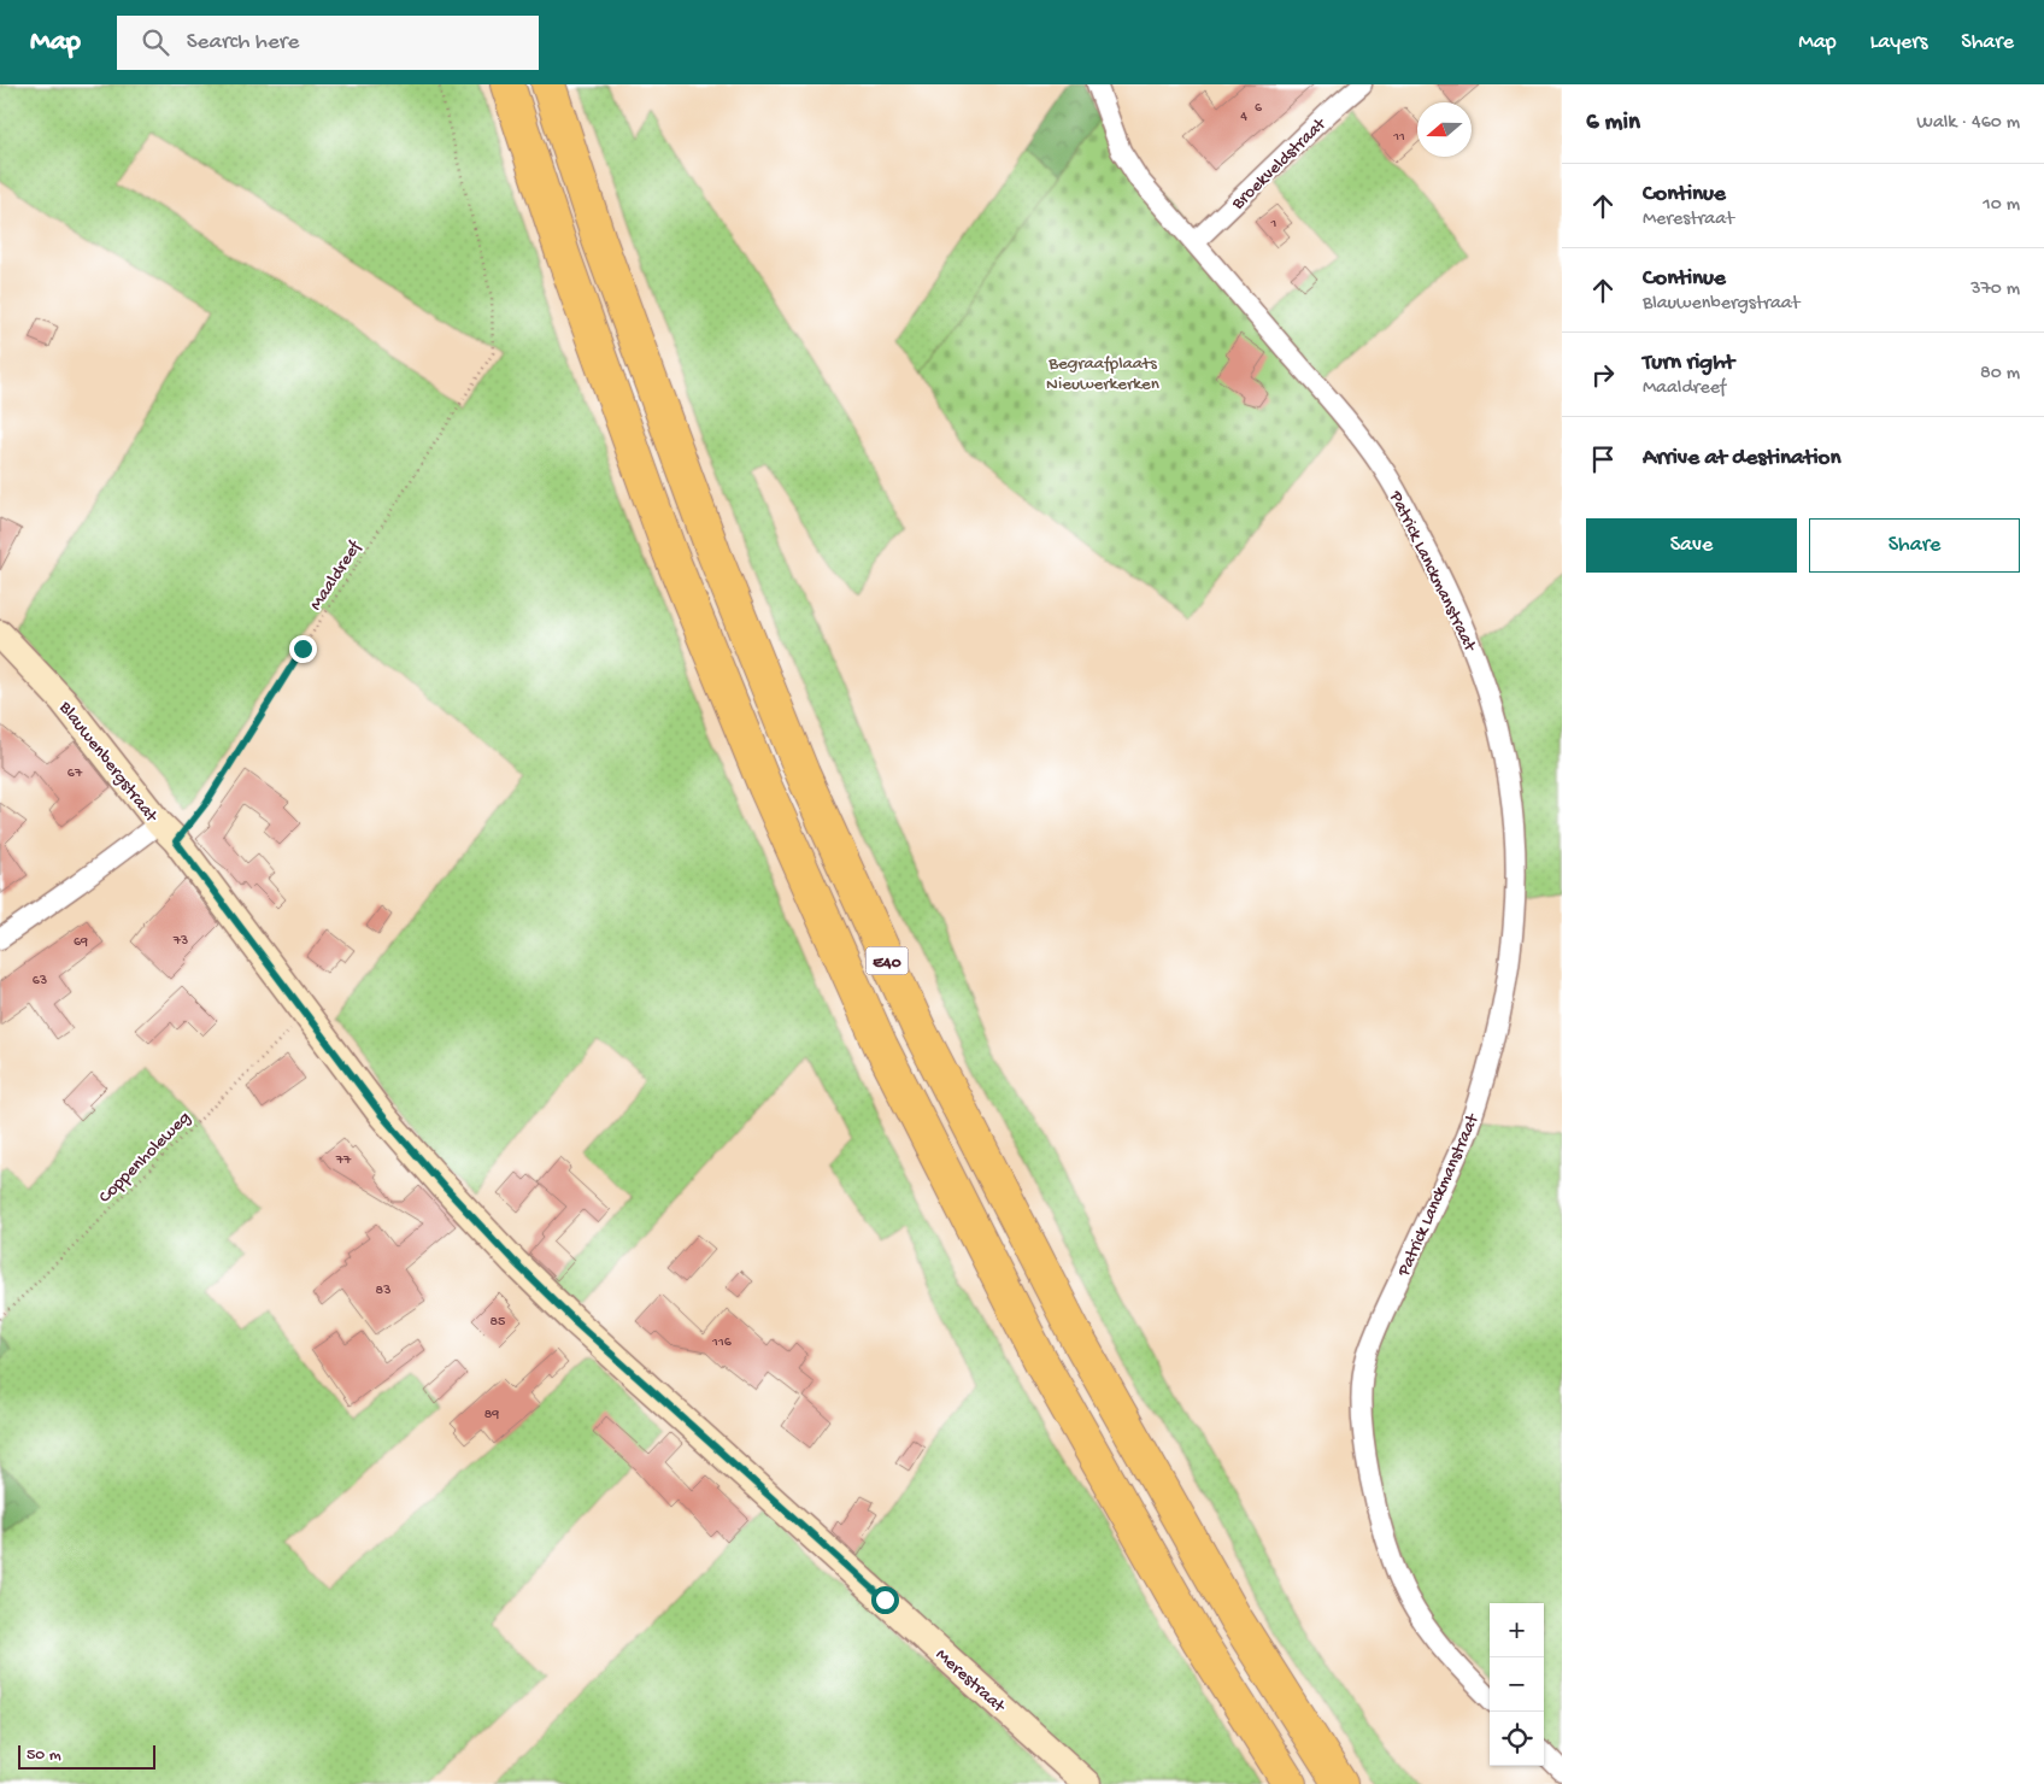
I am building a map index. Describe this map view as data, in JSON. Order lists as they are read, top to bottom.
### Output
{
  "streets": {
    "highway": ["E40"],
    "street": [
      "Broekveldstraat",
      "Patrick Lanckmanstraat",
      "Blauwenbergstraat",
      "Merestraat"
    ],
    "path": ["Maaldreef", "Coppenholeweg"]
  },
  "crossings": [
    ["Broekveldstraat", "Patrick Lanckmanstraat"],
    ["Maaldreef", "Blauwenbergstraat"],
    ["Blauwenbergstraat", "Coppenholeweg"],
    ["Blauwenbergstraat", "Merestraat"]
  ],
  "parks": ["Begraafplaats Nieuwerkerken"],
  "house_numbers": [
    "6",
    "4",
    "11",
    "1",
    "67",
    "73",
    "69",
    "63",
    "77",
    "83",
    "85",
    "116",
    "89"
  ],
  "scale_bar": "50 m",
  "north": "left",
  "page": {
    "header": "Map",
    "search": "Search here",
    "nav": ["Map", "Layers", "Share"],
    "heading": ["6 min", "Walk · 460 m"],
    "list": [
      ["Continue", "Merestraat", "10 m"],
      ["Continue", "Blauwenbergstraat", "370 m"],
      ["Turn right", "Maaldreef", "80 m"],
      "Arrive at destination"
    ],
    "buttons": ["Save", "Share"],
    "map_buttons": ["+", "−"],
    "scale": "50 m"
  }
}
